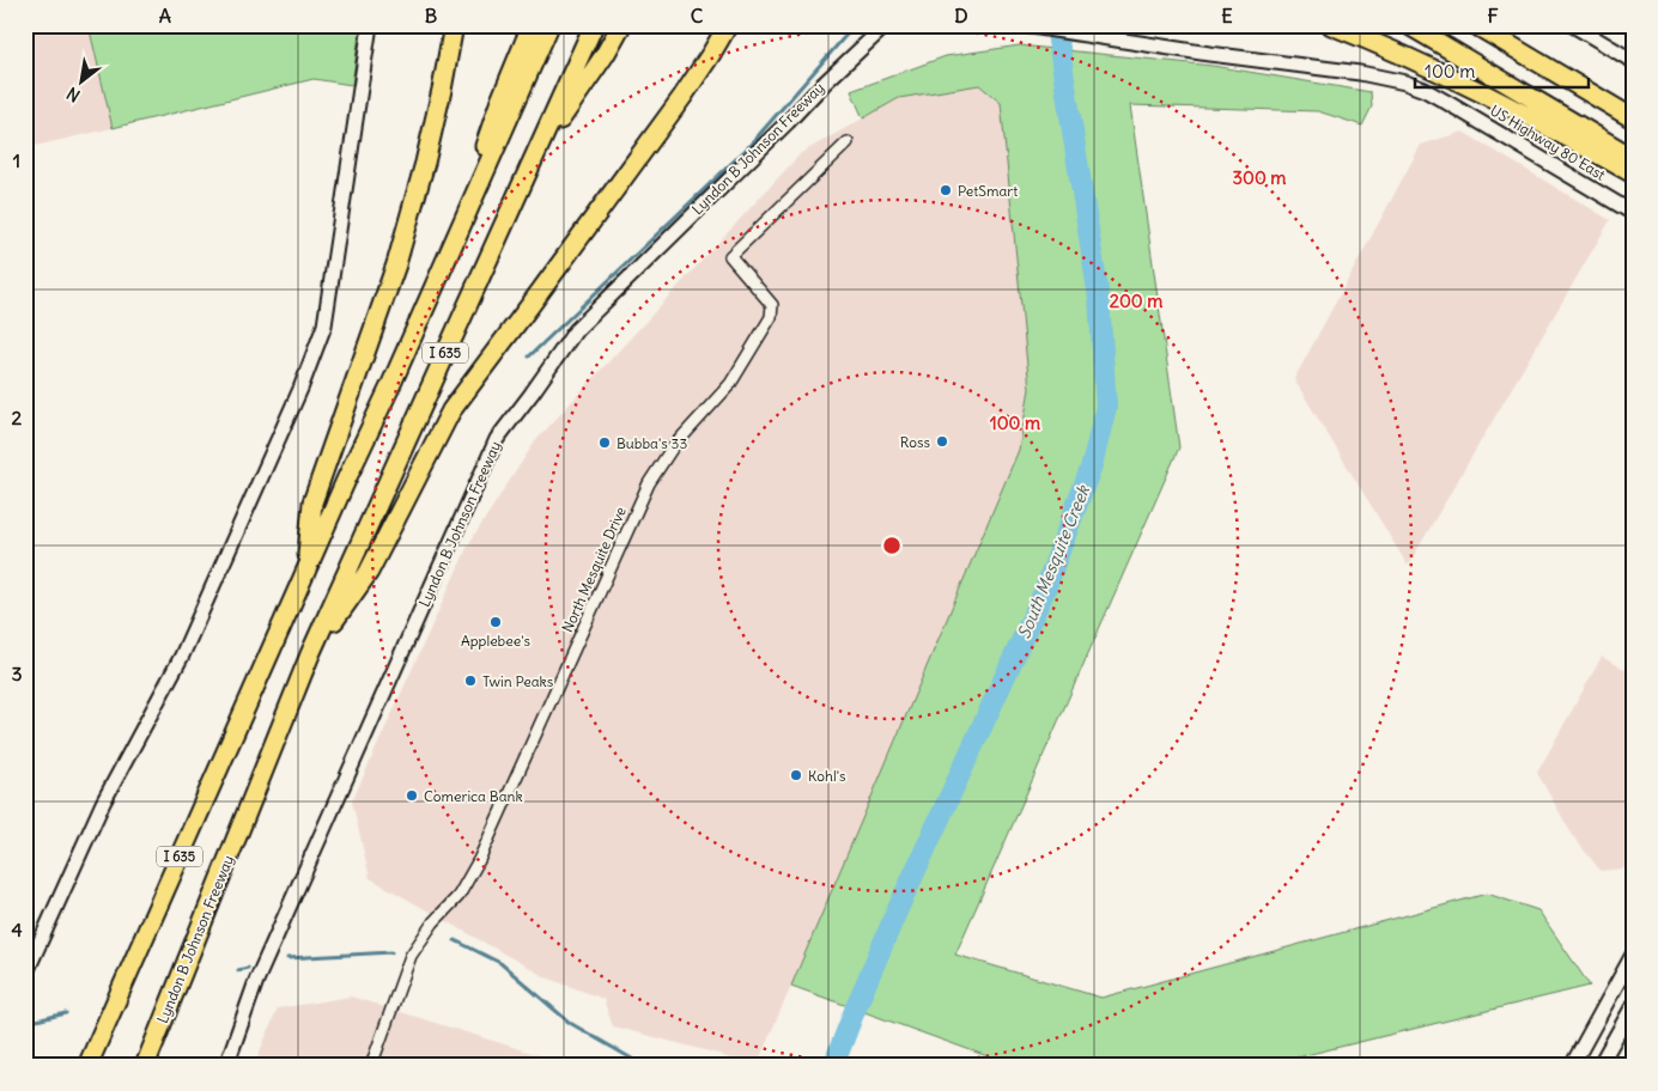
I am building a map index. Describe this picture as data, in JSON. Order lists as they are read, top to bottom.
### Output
{
  "streets": {
    "highway": ["Lyndon B Johnson Freeway", "I 635"],
    "main road": ["US Highway 80 East"],
    "street": ["North Mesquite Drive"]
  },
  "water": ["South Mesquite Creek"],
  "places": [
    "PetSmart",
    "Ross",
    "Bubba's 33",
    "Applebee's",
    "Twin Peaks",
    "Kohl's",
    "Comerica Bank"
  ],
  "scale_bar": "100 m",
  "north": "bottom left",
  "grid": {
    "columns": [
      "A",
      "B",
      "C",
      "D",
      "E",
      "F"
    ],
    "rows": [
      "1",
      "2",
      "3",
      "4"
    ]
  },
  "rings": ["300 m", "200 m", "100 m"]
}
